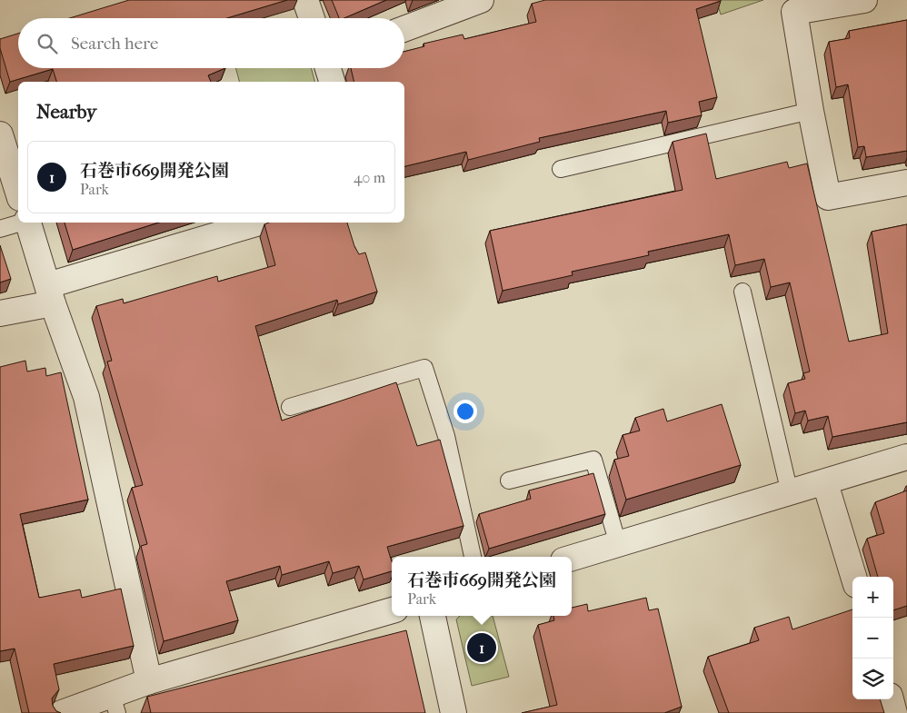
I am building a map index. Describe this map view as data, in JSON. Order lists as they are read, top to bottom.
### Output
{
  "page": {
    "search": "Search here",
    "heading": "Nearby",
    "list": [
      {
        "mark": "1",
        "name": "石巻市669開発公園",
        "note": "Park",
        "value": "40 m"
      }
    ],
    "popup": ["石巻市669開発公園", "Park"],
    "map_buttons": ["+", "−"],
    "pins": "1"
  }
}
